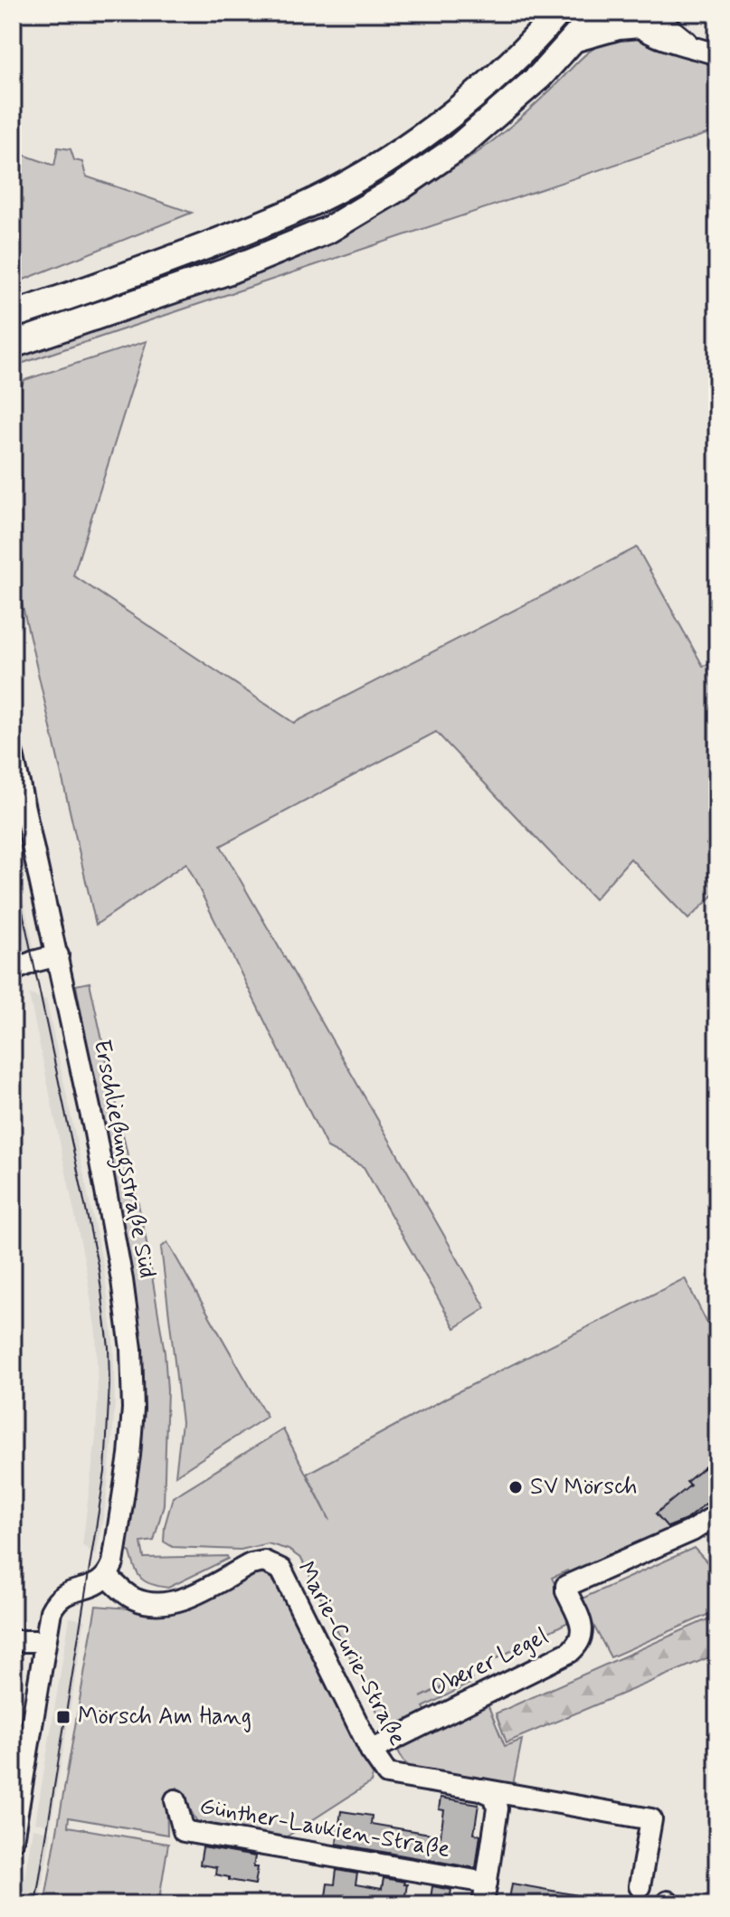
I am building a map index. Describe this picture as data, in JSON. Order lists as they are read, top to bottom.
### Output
{
  "streets": {
    "street": [
      "Erschließungsstraße Süd",
      "Marie-Curie-Straße",
      "Oberer Legel",
      "Günther-Laukien-Straße"
    ]
  },
  "crossings": [
    ["Erschließungsstraße Süd", "Marie-Curie-Straße"],
    ["Marie-Curie-Straße", "Oberer Legel"]
  ],
  "places": {
    "other": ["SV Mörsch"],
    "transit": ["Mörsch Am Hang"]
  }
}
